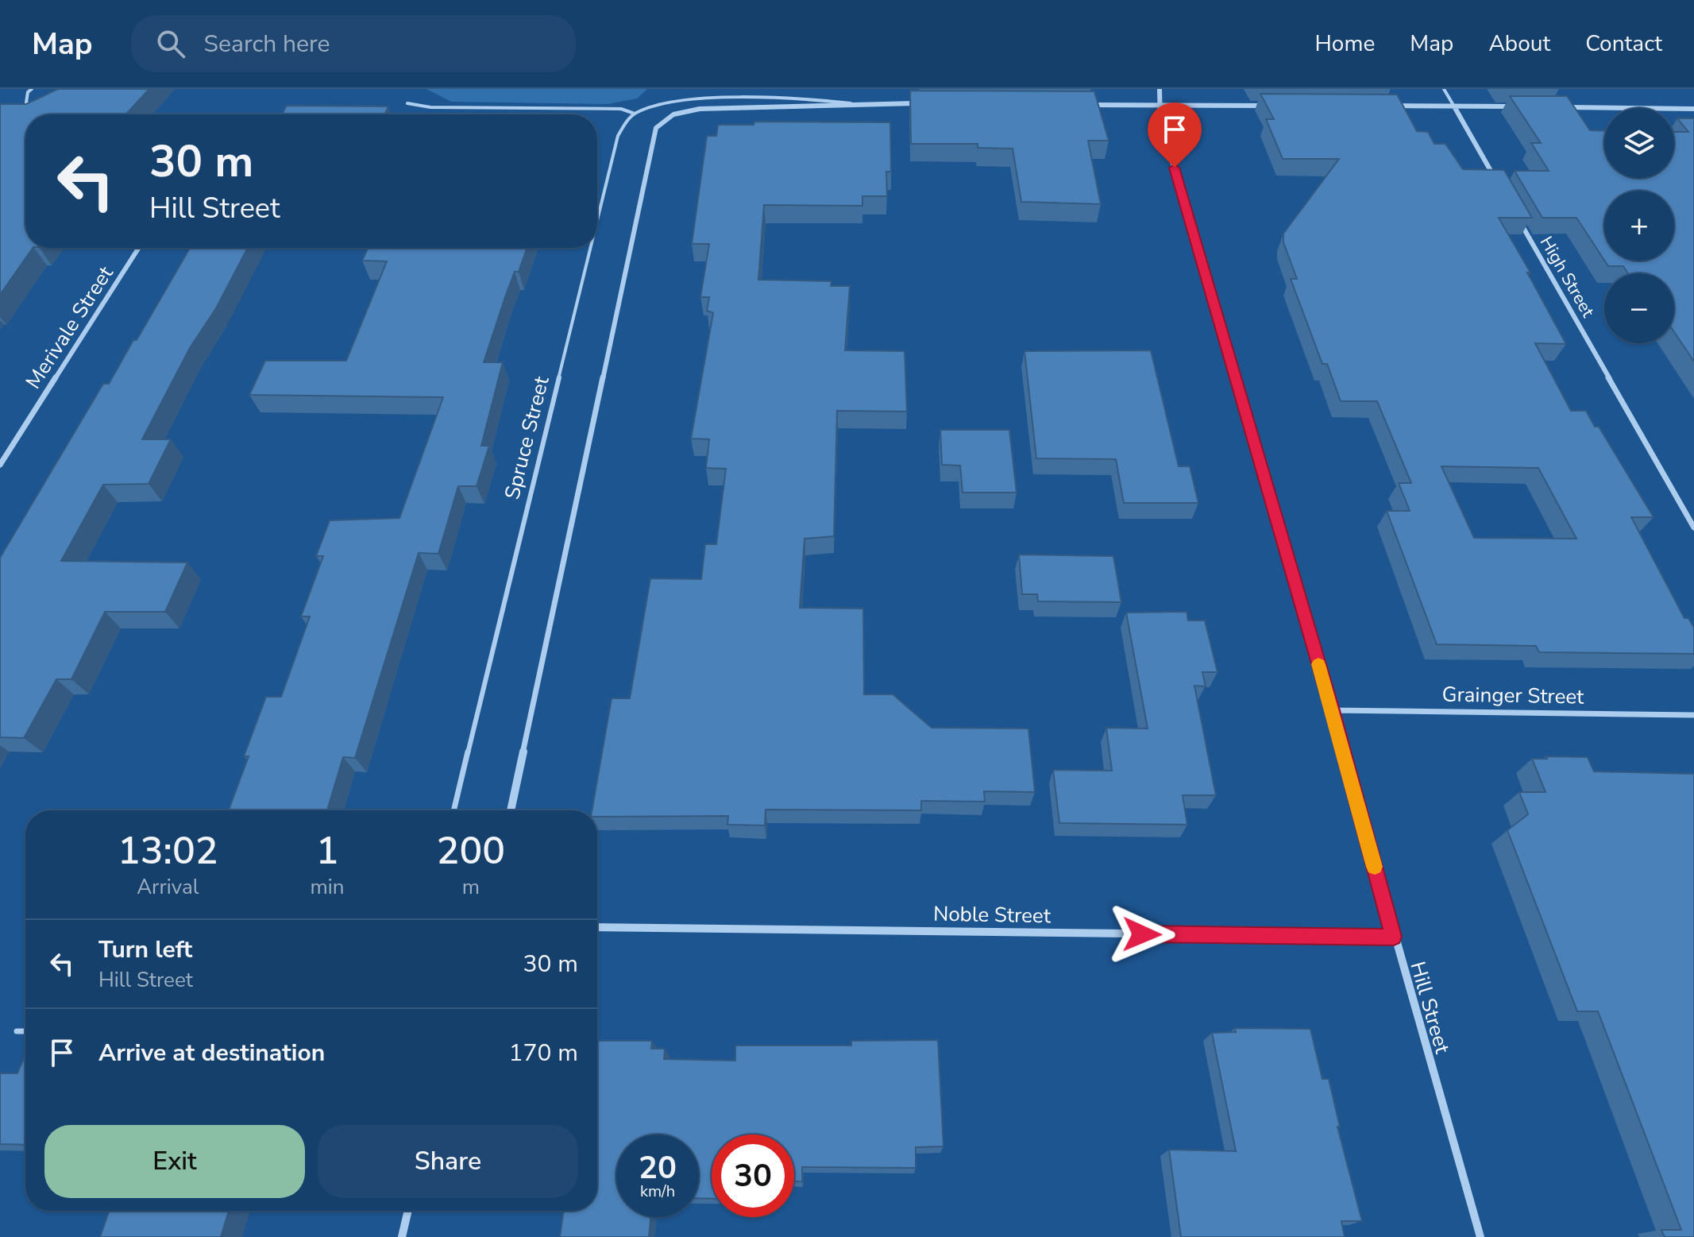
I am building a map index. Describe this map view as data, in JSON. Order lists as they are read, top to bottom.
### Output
{
  "streets": {
    "street": [
      "High Street",
      "Merivale Street",
      "Grainger Street",
      "Noble Street",
      "Hill Street"
    ],
    "lane": ["Spruce Street"]
  },
  "crossings": [
    ["Grainger Street", "Hill Street"],
    ["Noble Street", "Hill Street"]
  ],
  "page": {
    "header": "Map",
    "search": "Search here",
    "nav": [
      "Home",
      "Map",
      "About",
      "Contact"
    ],
    "map_buttons": ["+", "−"],
    "turn": ["30 m", "Hill Street"],
    "eta": [
      "13:02",
      "Arrival",
      "1",
      "min",
      "200",
      "m"
    ],
    "list": [
      {
        "name": "Turn left",
        "note": "Hill Street",
        "value": "30 m"
      },
      {
        "name": "Arrive at destination",
        "value": "170 m"
      }
    ],
    "buttons": ["Exit", "Share"],
    "speed": "20 km/h",
    "limit": "30"
  }
}
